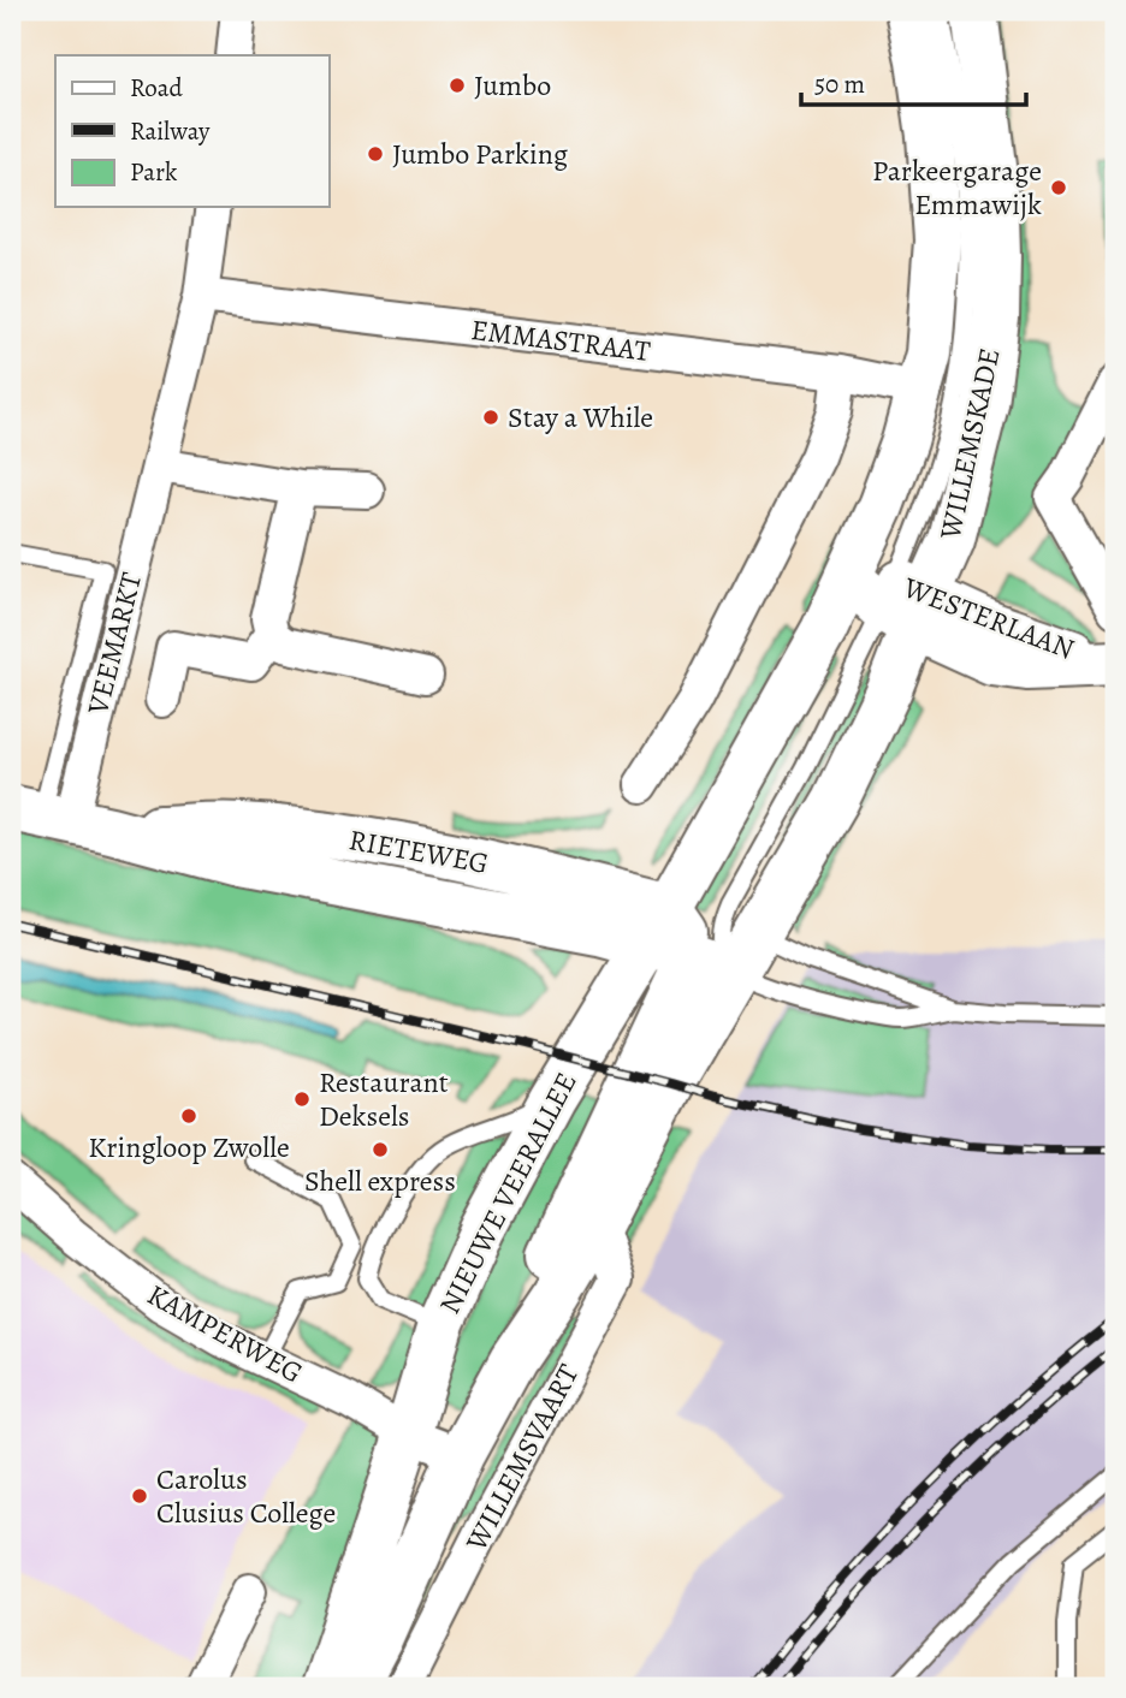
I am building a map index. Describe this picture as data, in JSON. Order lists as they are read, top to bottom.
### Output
{
  "streets": {
    "main road": [
      "WILLEMSKADE",
      "WESTERLAAN",
      "RIETEWEG",
      "NIEUWE VEERALLEE"
    ],
    "street": [
      "EMMASTRAAT",
      "VEEMARKT",
      "KAMPERWEG",
      "WILLEMSVAART"
    ]
  },
  "crossings": [
    ["EMMASTRAAT", "WILLEMSKADE"],
    ["EMMASTRAAT", "VEEMARKT"],
    ["WILLEMSKADE", "WESTERLAAN"],
    ["WILLEMSKADE", "RIETEWEG"],
    ["WILLEMSKADE", "NIEUWE VEERALLEE"],
    ["VEEMARKT", "RIETEWEG"],
    ["RIETEWEG", "NIEUWE VEERALLEE"],
    ["NIEUWE VEERALLEE", "KAMPERWEG"]
  ],
  "places": [
    "Jumbo",
    "Jumbo Parking",
    "Parkeergarage Emmawijk",
    "Stay a While",
    "Restaurant Deksels",
    "Kringloop Zwolle",
    "Shell express",
    "Carolus Clusius College"
  ],
  "legend": ["Road", "Railway", "Park"],
  "scale_bar": "50 m"
}
